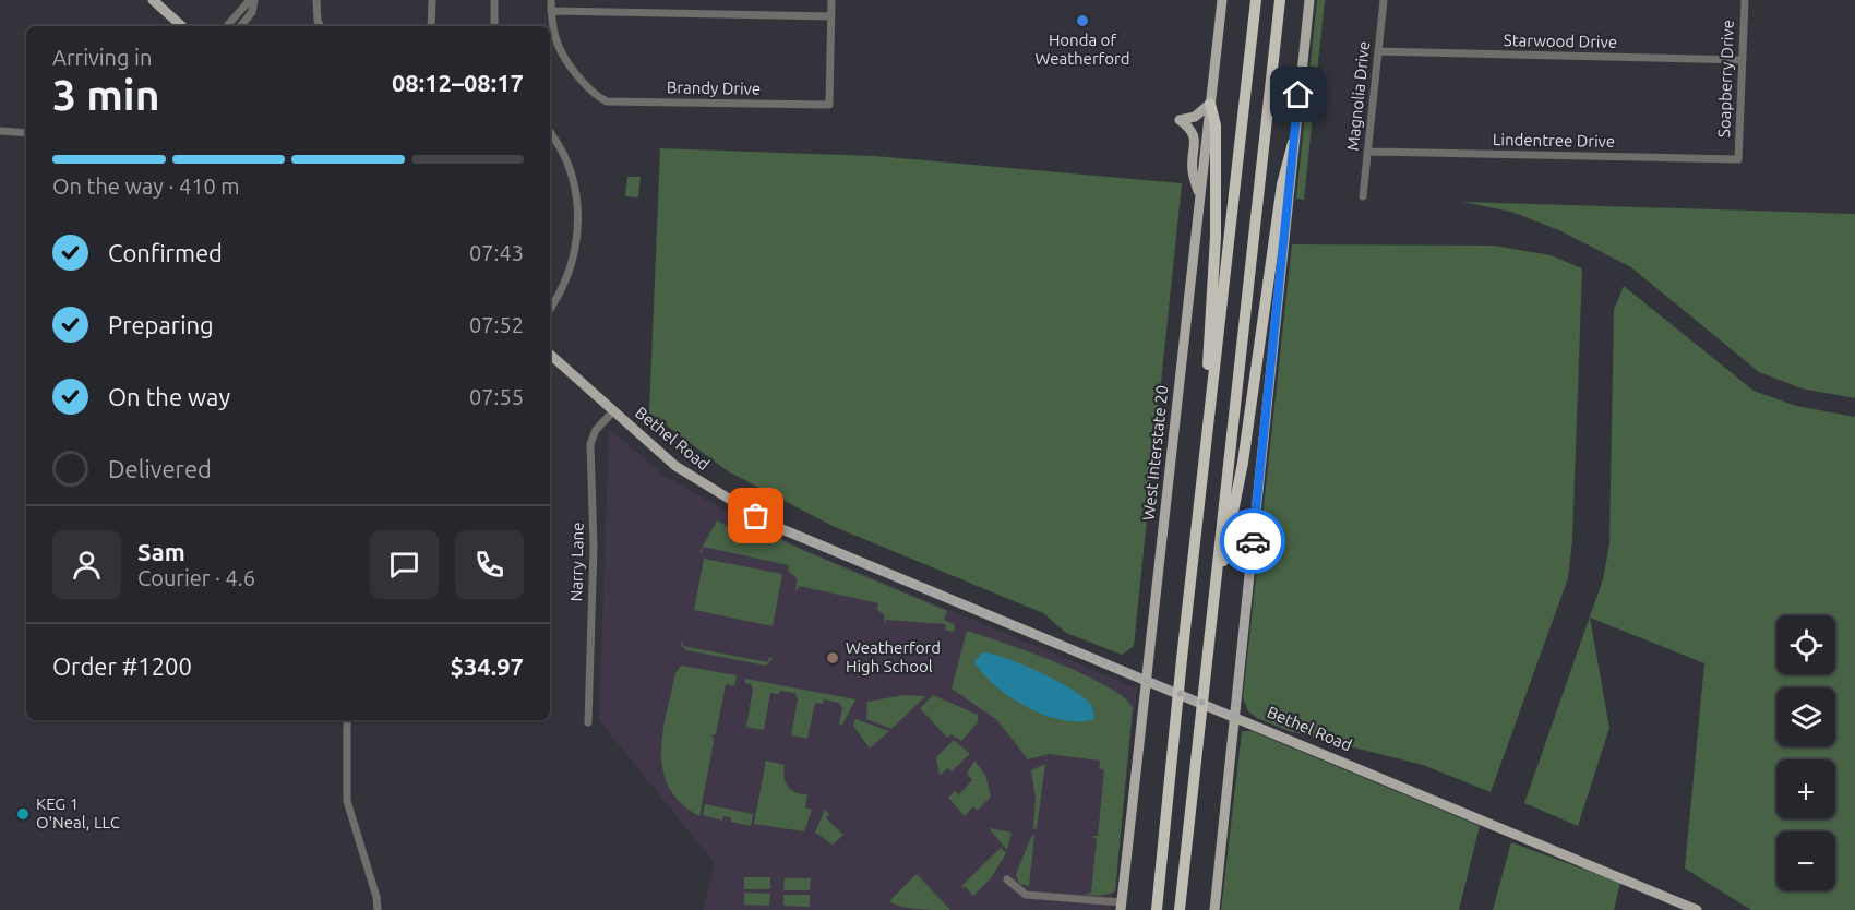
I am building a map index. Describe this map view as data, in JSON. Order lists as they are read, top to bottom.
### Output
{
  "streets": {
    "main road": ["Bethel Road", "West Interstate 20"],
    "street": [
      "Starwood Drive",
      "Soapberry Drive",
      "Brandy Drive",
      "Magnolia Drive",
      "Lindentree Drive",
      "Narry Lane"
    ]
  },
  "crossings": [
    ["Starwood Drive", "Soapberry Drive"],
    ["Starwood Drive", "Magnolia Drive"],
    ["Soapberry Drive", "Lindentree Drive"],
    ["Magnolia Drive", "Lindentree Drive"],
    ["Bethel Road", "West Interstate 20"],
    ["Bethel Road", "Narry Lane"]
  ],
  "places": ["Honda of Weatherford", "Weatherford High School", "KEG 1 O'Neal, LLC"],
  "page": {
    "heading": ["3 min", "Arriving in", "08:12–08:17"],
    "panel": [
      "Sam",
      "Courier · 4.6",
      "Order #1200",
      "$34.97"
    ],
    "bar": "On the way · 410 m",
    "list": [
      ["Confirmed", "07:43"],
      ["Preparing", "07:52"],
      ["On the way", "07:55"],
      "Delivered"
    ],
    "map_buttons": ["+", "−"]
  }
}
